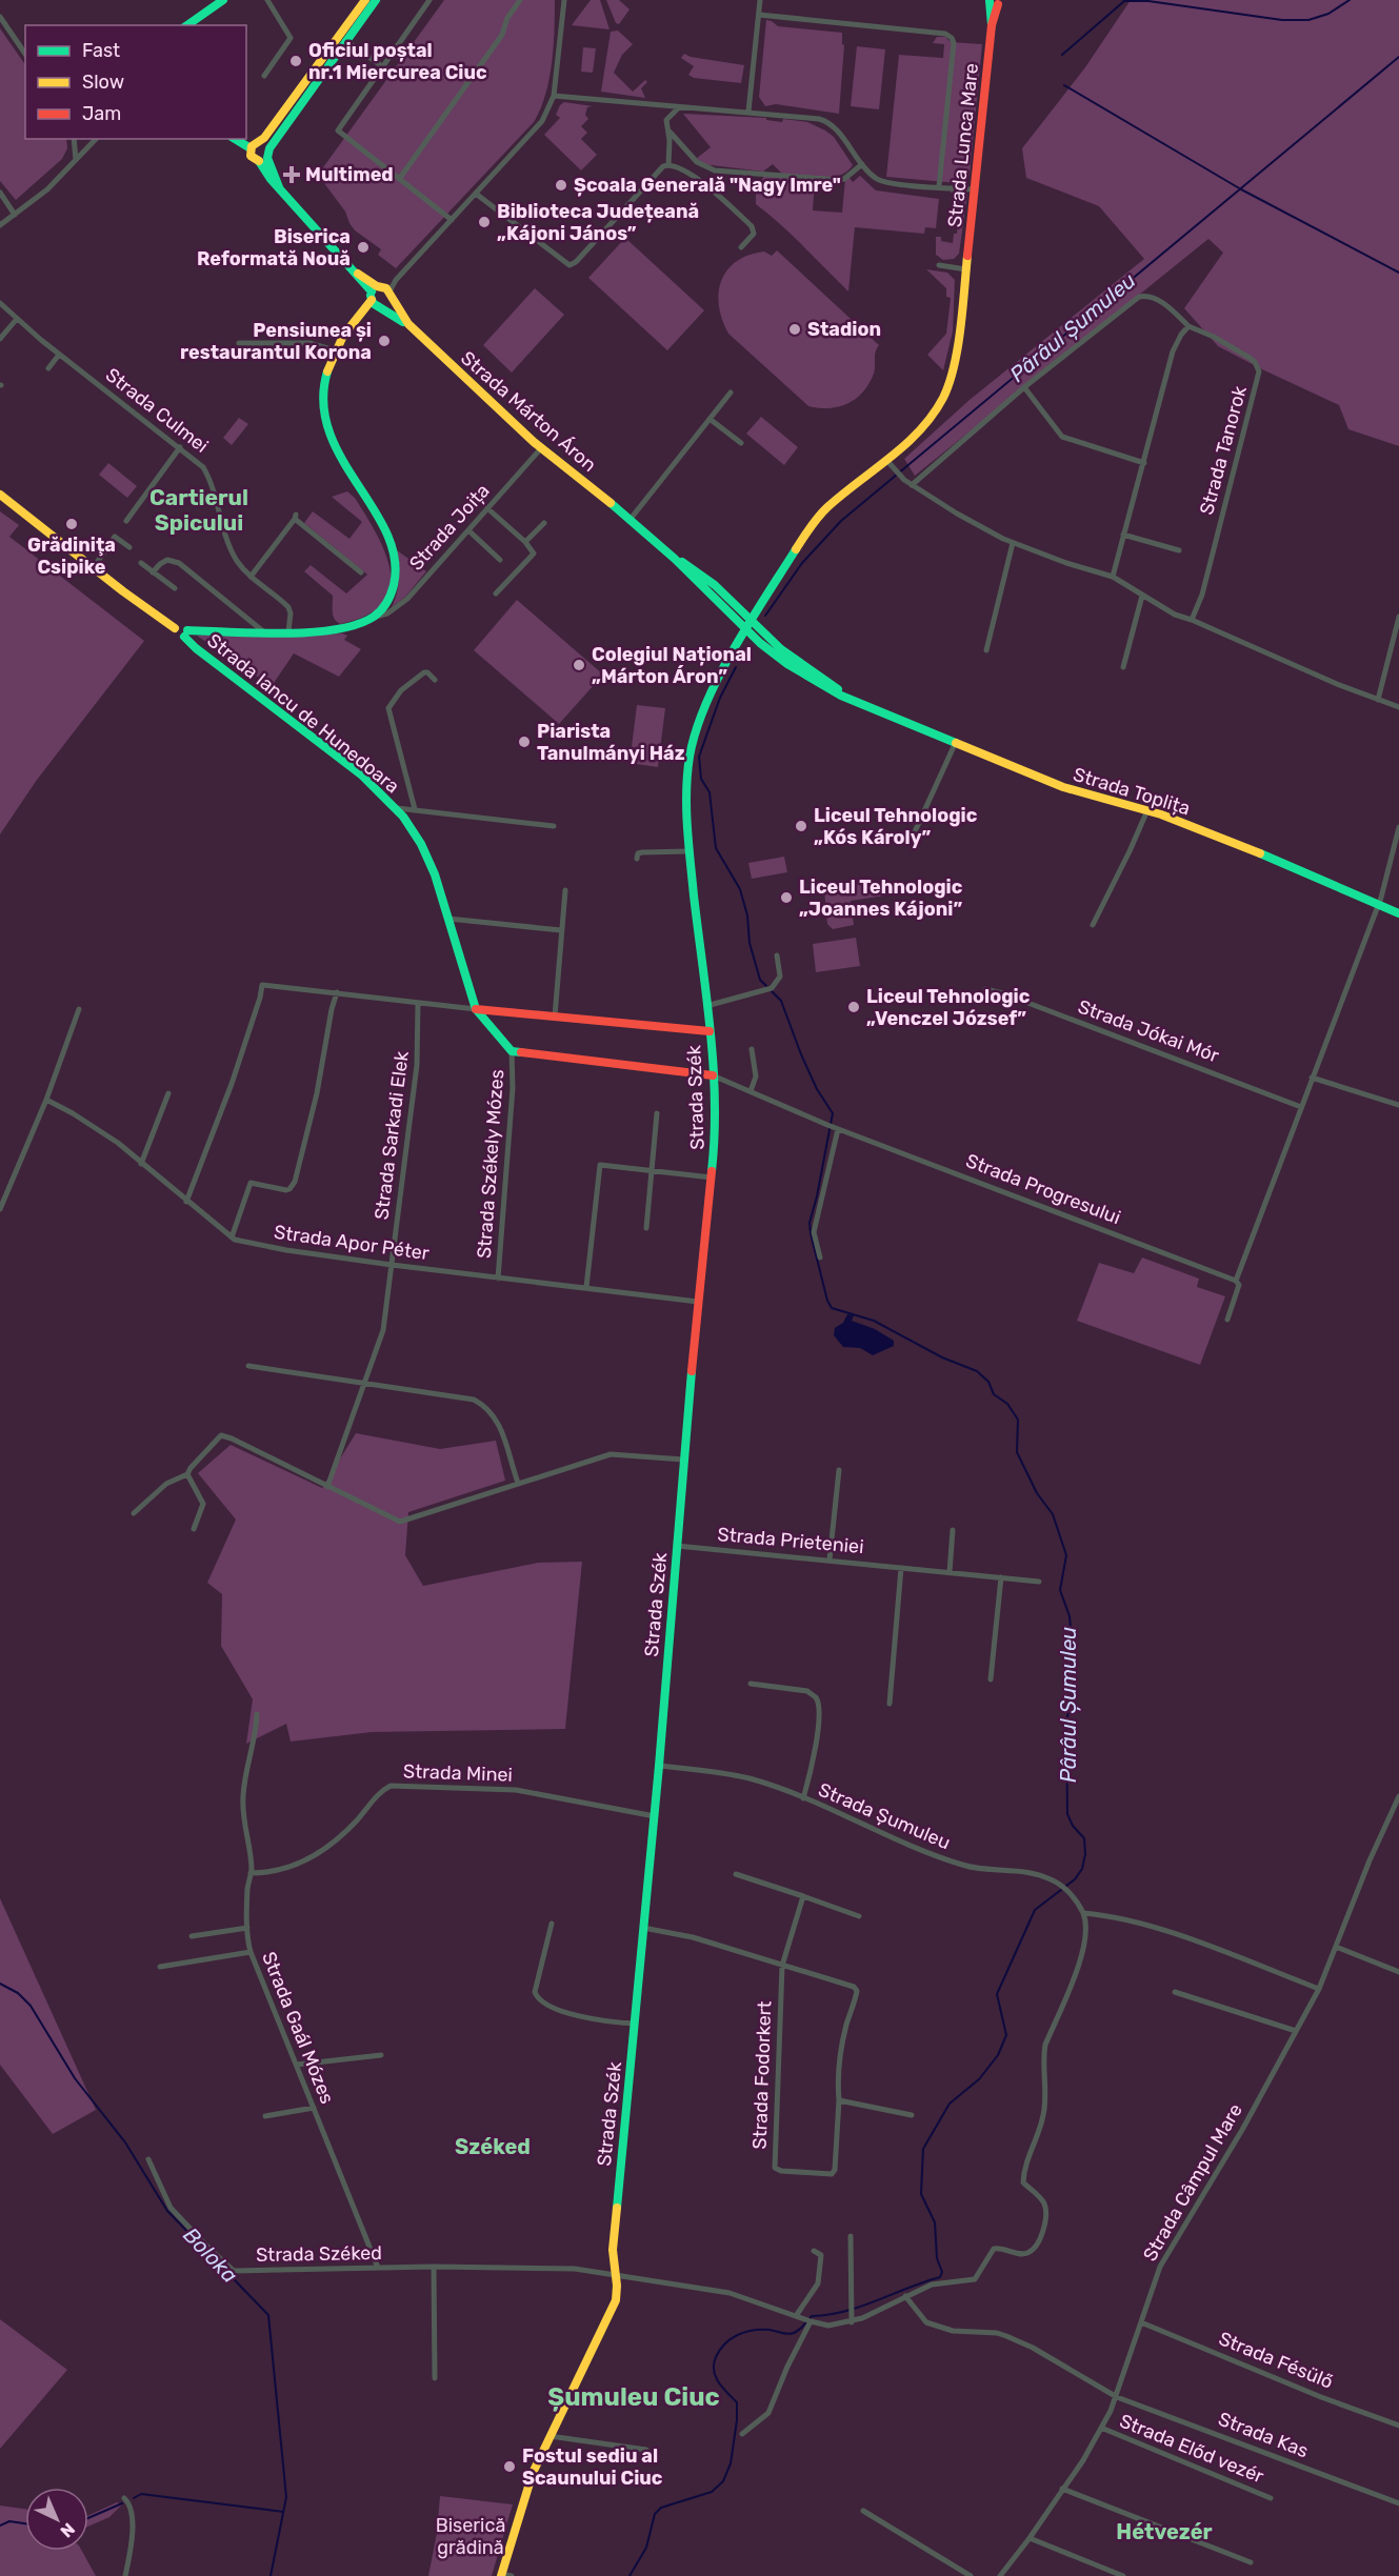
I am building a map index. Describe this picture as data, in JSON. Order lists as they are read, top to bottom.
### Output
{
  "streets": {
    "street": [
      "Strada Lunca Mare",
      "Strada Culmei",
      "Strada Márton Áron",
      "Strada Tanorok",
      "Strada Joița",
      "Strada Iancu de Hunedoara",
      "Strada Toplița",
      "Strada Jókai Mór",
      "Strada Szék",
      "Strada Sarkadi Elek",
      "Strada Székely Mózes",
      "Strada Progresului",
      "Strada Apor Péter",
      "Strada Prieteniei",
      "Strada Minei",
      "Strada Șumuleu",
      "Strada Gaál Mózes",
      "Strada Fodorkert",
      "Strada Câmpul Mare",
      "Strada Széked",
      "Strada Fésülő",
      "Strada Kas",
      "Strada Előd vezér"
    ]
  },
  "crossings": [
    ["Strada Lunca Mare", "Strada Márton Áron"],
    ["Strada Lunca Mare", "Strada Toplița"],
    ["Strada Lunca Mare", "Strada Szék"],
    ["Strada Culmei", "Strada Iancu de Hunedoara"],
    ["Strada Márton Áron", "Strada Joița"],
    ["Strada Márton Áron", "Strada Toplița"],
    ["Strada Márton Áron", "Strada Szék"],
    ["Strada Joița", "Strada Iancu de Hunedoara"],
    ["Strada Iancu de Hunedoara", "Strada Székely Mózes"],
    ["Strada Toplița", "Strada Szék"],
    ["Strada Szék", "Strada Progresului"],
    ["Strada Szék", "Strada Apor Péter"],
    ["Strada Szék", "Strada Prieteniei"],
    ["Strada Szék", "Strada Minei"],
    ["Strada Szék", "Strada Șumuleu"],
    ["Strada Szék", "Strada Fodorkert"],
    ["Strada Szék", "Strada Széked"],
    ["Strada Sarkadi Elek", "Strada Apor Péter"],
    ["Strada Székely Mózes", "Strada Apor Péter"],
    ["Strada Minei", "Strada Gaál Mózes"],
    ["Strada Gaál Mózes", "Strada Széked"],
    ["Strada Câmpul Mare", "Strada Fésülő"],
    ["Strada Câmpul Mare", "Strada Kas"],
    ["Strada Câmpul Mare", "Strada Előd vezér"]
  ],
  "districts": [
    "Cartierul Spicului",
    "Széked",
    "Șumuleu Ciuc",
    "Hétvezér"
  ],
  "water": ["Pârâul Șumuleu", "Boloka"],
  "parks": ["Biserică grădină"],
  "places": {
    "other": [
      "Oficiul poștal nr.1 Miercurea Ciuc",
      "Școala Generală \"Nagy Imre\"",
      "Biblioteca Județeană „Kájoni János”",
      "Biserica Reformată Nouă",
      "Stadion",
      "Pensiunea și restaurantul Korona",
      "Grădiniţa Csipike",
      "Colegiul Național „Márton Áron”",
      "Piarista Tanulmányi Ház",
      "Liceul Tehnologic „Kós Károly”",
      "Liceul Tehnologic „Joannes Kájoni”",
      "Liceul Tehnologic „Venczel József”",
      "Fostul sediu al Scaunului Ciuc"
    ],
    "health": ["Multimed"]
  },
  "legend": ["Fast", "Slow", "Jam"],
  "north": "bottom right"
}
